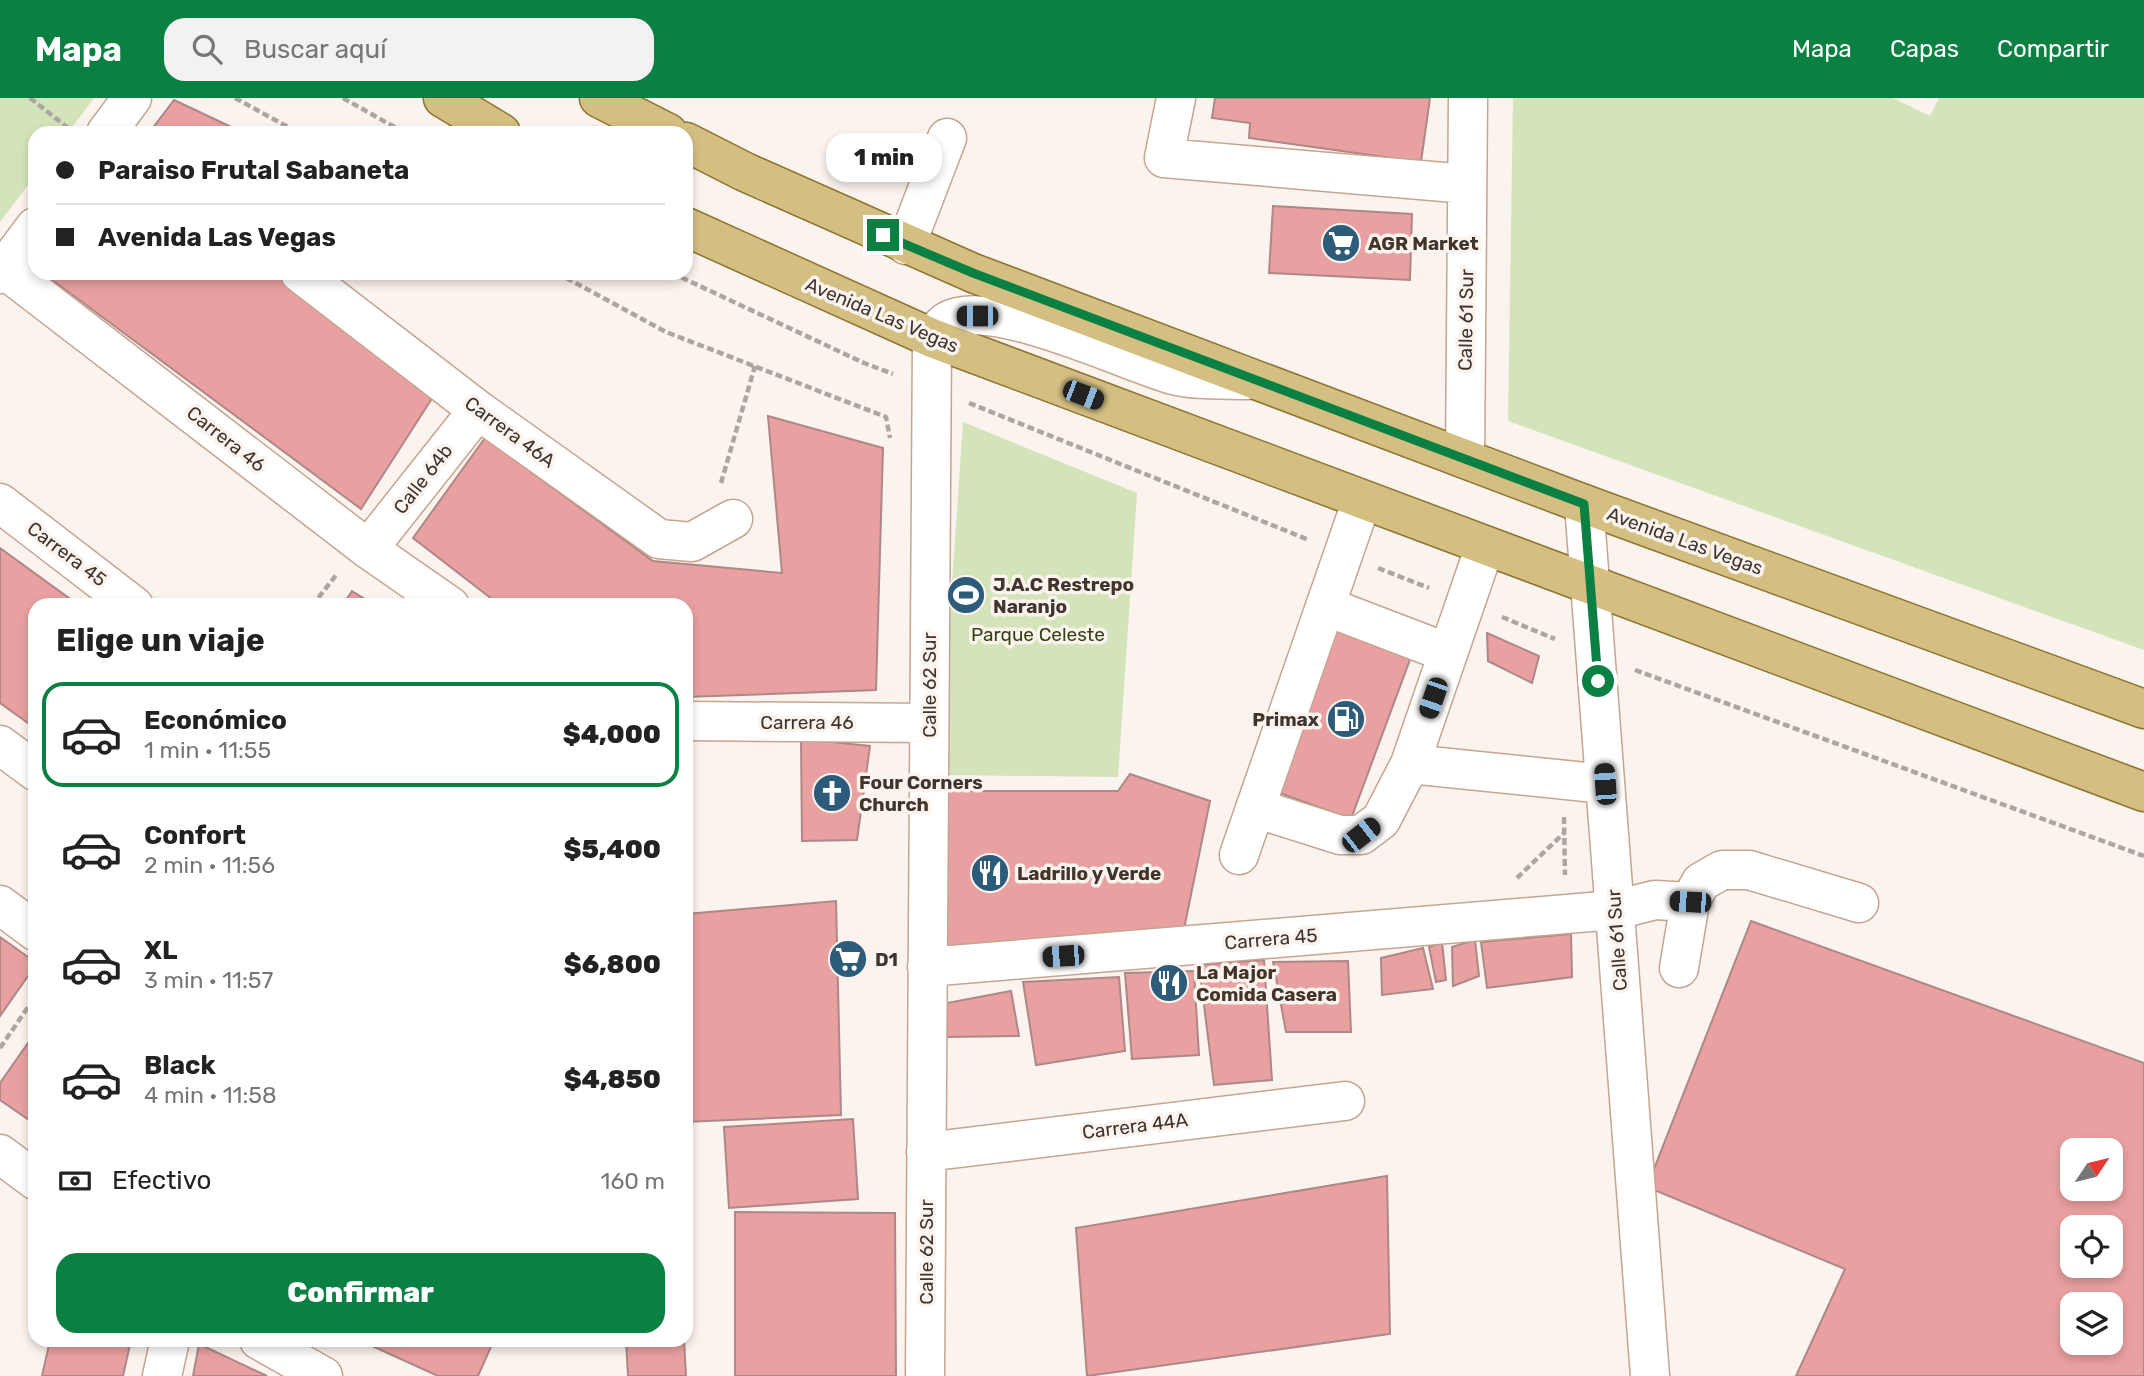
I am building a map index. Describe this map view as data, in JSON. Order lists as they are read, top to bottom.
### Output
{
  "streets": {
    "main road": ["Avenida Las Vegas"],
    "street": [
      "Calle 61 Sur",
      "Carrera 46A",
      "Carrera 46",
      "Calle 64b",
      "Carrera 45",
      "Calle 62 Sur",
      "Carrera 44A"
    ]
  },
  "crossings": [
    ["Avenida Las Vegas", "Calle 61 Sur"],
    ["Avenida Las Vegas", "Calle 62 Sur"],
    ["Calle 61 Sur", "Carrera 45"],
    ["Carrera 46A", "Calle 64b"],
    ["Carrera 46", "Calle 64b"],
    ["Carrera 46", "Calle 62 Sur"],
    ["Carrera 45", "Calle 62 Sur"],
    ["Calle 62 Sur", "Carrera 44A"]
  ],
  "parks": ["Parque Celeste"],
  "places": {
    "supermarket": ["AGR Market", "D1"],
    "sports": ["J.A.C Restrepo Naranjo"],
    "fuel station": ["Primax"],
    "church": ["Four Corners Church"],
    "restaurant": ["Ladrillo y Verde", "La Major Comida Casera"]
  },
  "north": "top right",
  "page": {
    "header": "Mapa",
    "search": "Buscar aquí",
    "nav": ["Mapa", "Capas", "Compartir"],
    "banner": ["Paraiso Frutal Sabaneta", "Avenida Las Vegas"],
    "bubble": "1 min",
    "heading": "Elige un viaje",
    "list": [
      {
        "name": "Económico",
        "note": "1 min · 11:55",
        "value": "$4,000"
      },
      {
        "name": "Confort",
        "note": "2 min · 11:56",
        "value": "$5,400"
      },
      {
        "name": "XL",
        "note": "3 min · 11:57",
        "value": "$6,800"
      },
      {
        "name": "Black",
        "note": "4 min · 11:58",
        "value": "$4,850"
      }
    ],
    "pay": ["Efectivo", "160 m"],
    "buttons": "Confirmar"
  }
}
